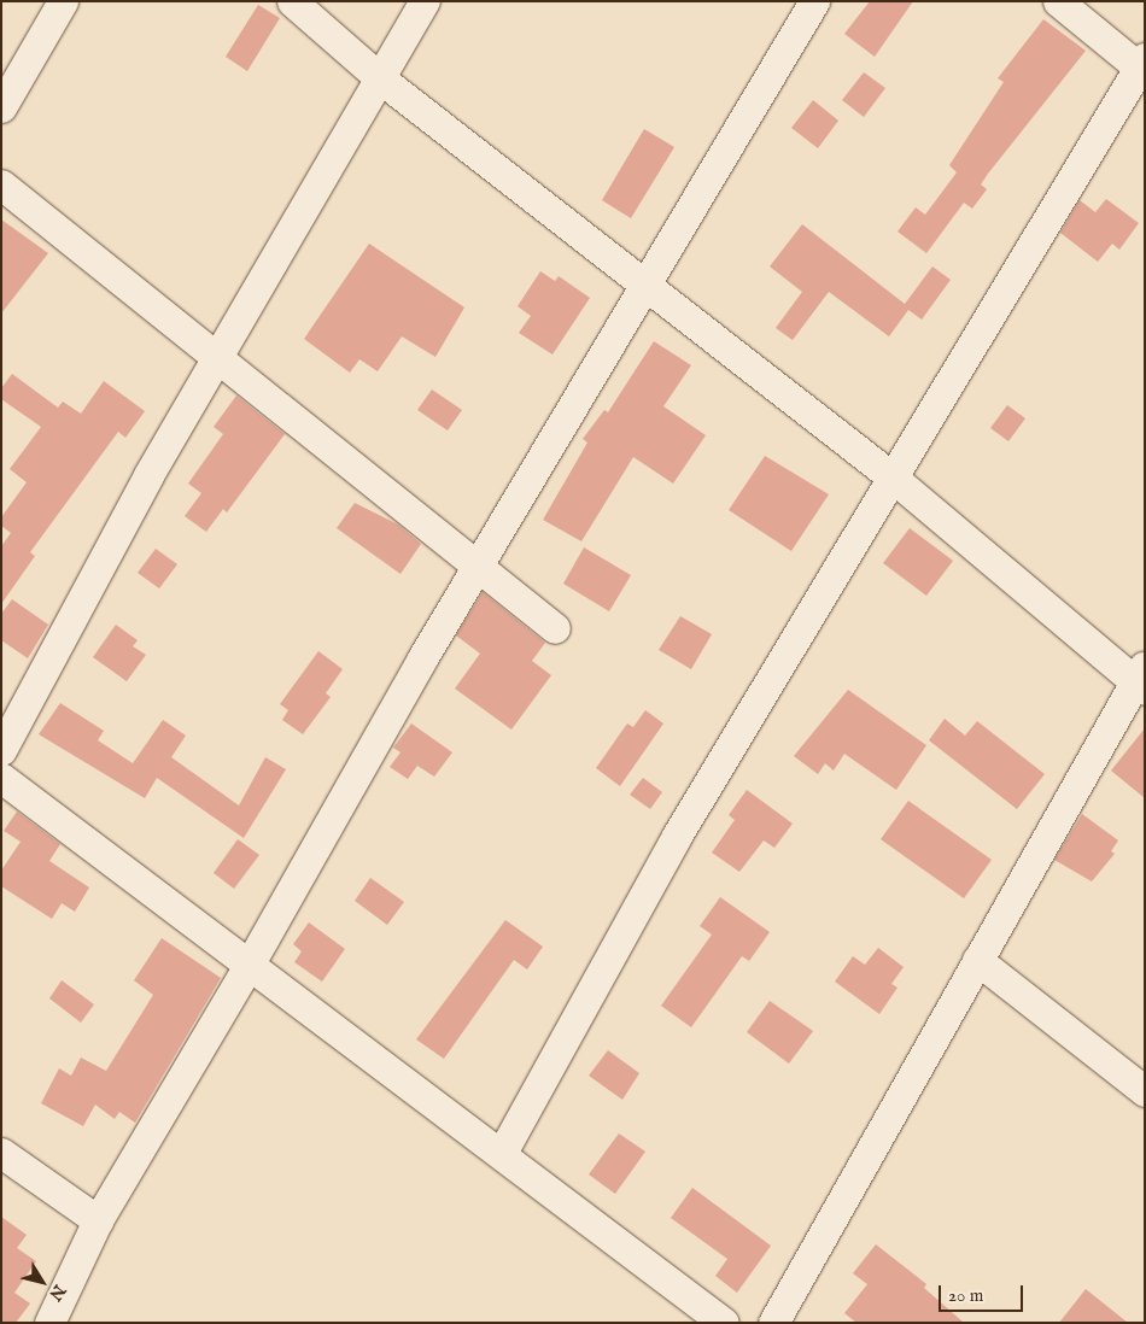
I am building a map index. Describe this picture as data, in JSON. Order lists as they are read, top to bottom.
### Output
{
  "scale_bar": "20 m",
  "north": "bottom right"
}
